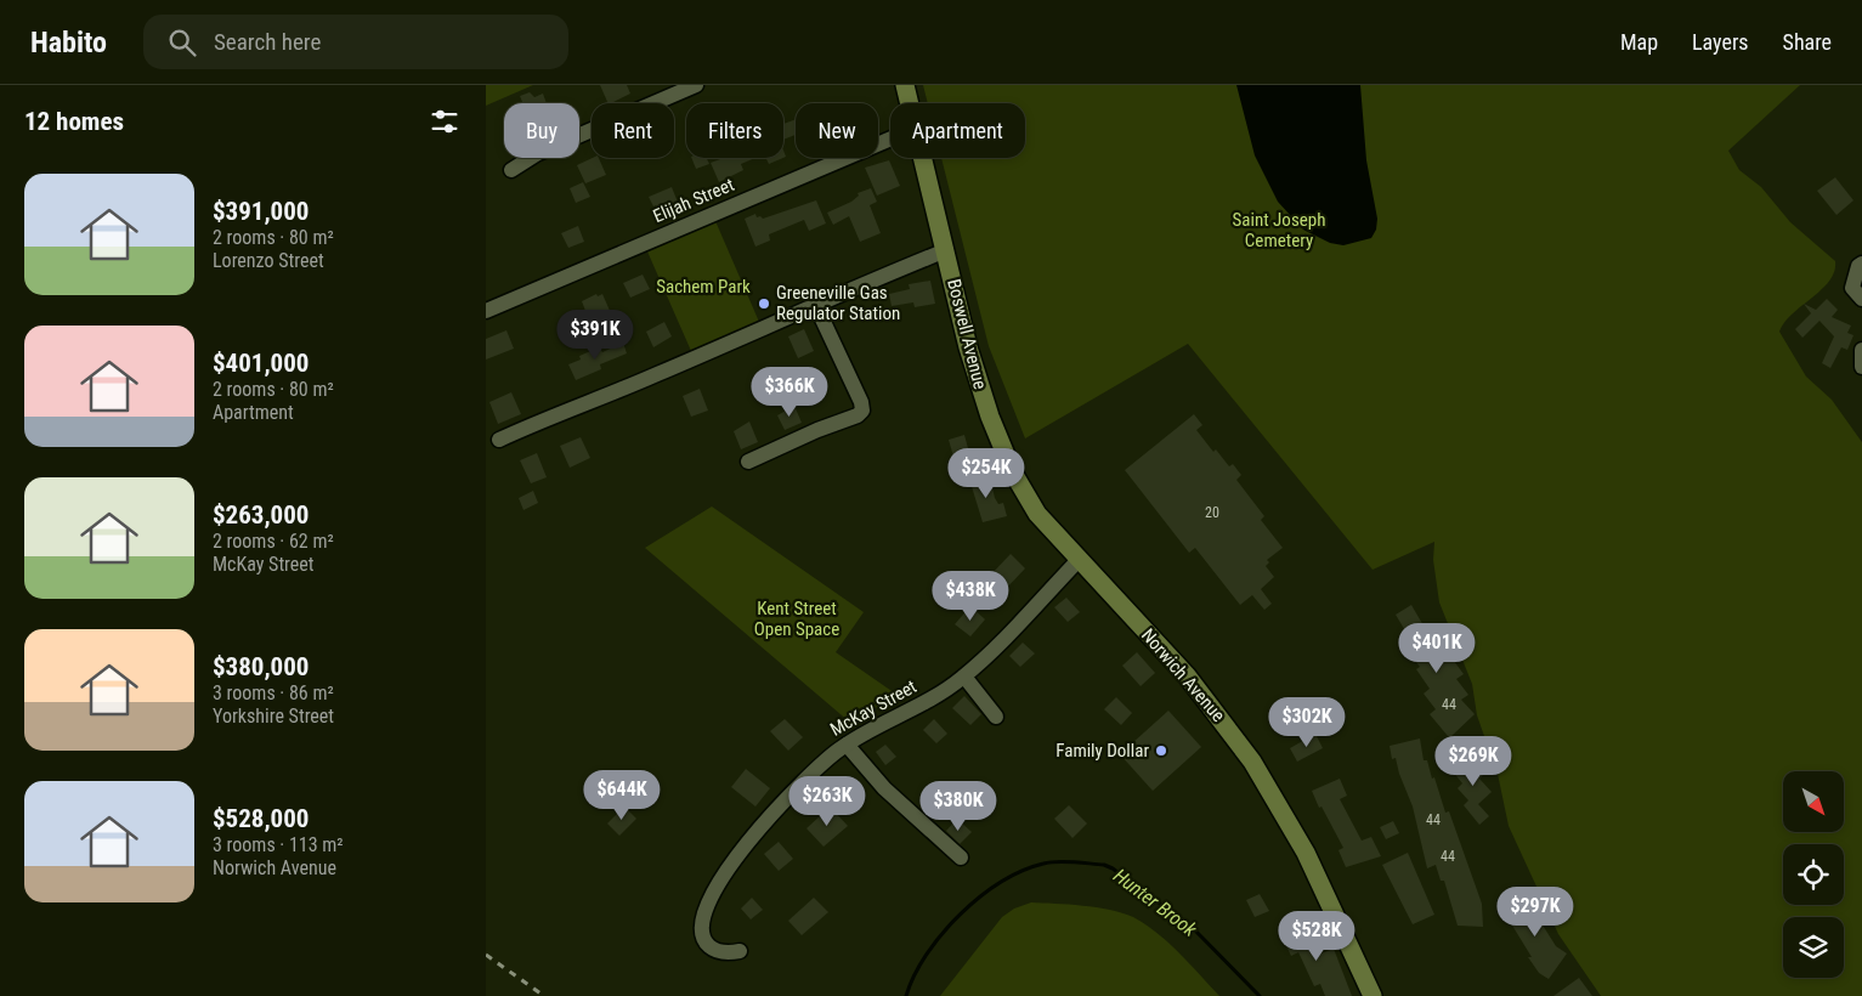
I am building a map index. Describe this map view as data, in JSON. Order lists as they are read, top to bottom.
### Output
{
  "streets": {
    "main road": ["Boswell Avenue", "Norwich Avenue"],
    "street": ["Elijah Street", "McKay Street"]
  },
  "crossings": [
    ["Boswell Avenue", "Norwich Avenue"],
    ["Boswell Avenue", "McKay Street"],
    ["Norwich Avenue", "McKay Street"]
  ],
  "water": ["Hunter Brook"],
  "parks": ["Saint Joseph Cemetery", "Sachem Park", "Kent Street Open Space"],
  "places": ["Greeneville Gas Regulator Station", "Family Dollar"],
  "house_numbers": [
    "20",
    "44",
    "44",
    "44"
  ],
  "north": "bottom right",
  "page": {
    "header": "Habito",
    "search": "Search here",
    "nav": ["Map", "Layers", "Share"],
    "heading": "12 homes",
    "chip": [
      "Buy",
      "Rent",
      "Filters",
      "New",
      "Apartment"
    ],
    "list": [
      {
        "name": "$391,000",
        "note": "2 rooms · 80 m² · Lorenzo Street"
      },
      {
        "name": "$401,000",
        "note": "2 rooms · 80 m² · Apartment"
      },
      {
        "name": "$263,000",
        "note": "2 rooms · 62 m² · McKay Street"
      },
      {
        "name": "$380,000",
        "note": "3 rooms · 86 m² · Yorkshire Street"
      },
      {
        "name": "$528,000",
        "note": "3 rooms · 113 m² · Norwich Avenue"
      }
    ],
    "price": [
      "$391K",
      "$366K",
      "$254K",
      "$438K",
      "$401K",
      "$302K",
      "$269K",
      "$644K",
      "$263K",
      "$380K",
      "$297K",
      "$528K"
    ]
  }
}
